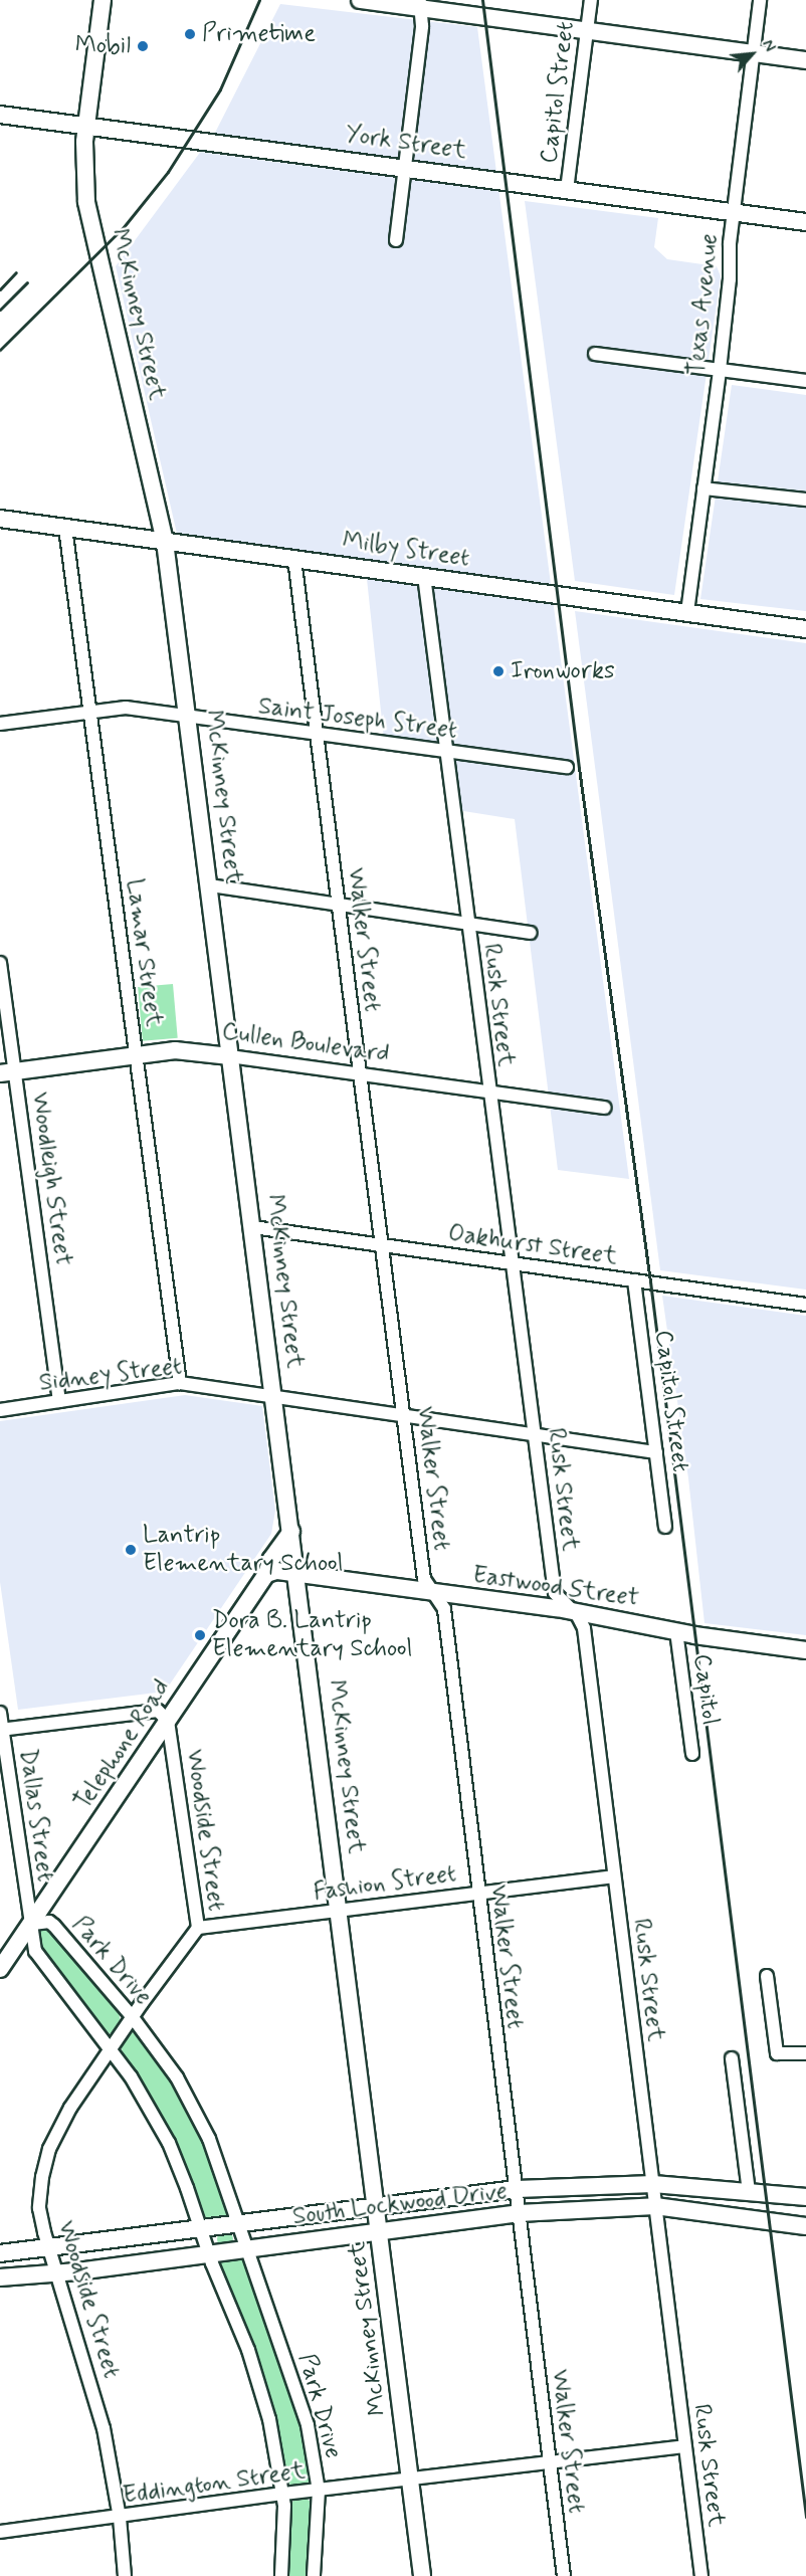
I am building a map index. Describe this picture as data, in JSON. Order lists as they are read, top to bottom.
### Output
{
  "streets": {
    "street": [
      "Capitol Street",
      "York Street",
      "Texas Avenue",
      "McKinney Street",
      "Milby Street",
      "Saint Joseph Street",
      "Walker Street",
      "Lamar Street",
      "Rusk Street",
      "Cullen Boulevard",
      "Woodleigh Street",
      "Oakhurst Street",
      "Sidney Street",
      "Eastwood Street",
      "Capitol",
      "Telephone Road",
      "Dallas Street",
      "Woodside Street",
      "Fashion Street",
      "Park Drive",
      "South Lockwood Drive",
      "Eddington Street"
    ]
  },
  "crossings": [
    ["Capitol Street", "York Street"],
    ["Capitol Street", "Oakhurst Street"],
    ["Capitol Street", "Sidney Street"],
    ["York Street", "Texas Avenue"],
    ["York Street", "McKinney Street"],
    ["Texas Avenue", "Milby Street"],
    ["McKinney Street", "Milby Street"],
    ["McKinney Street", "Saint Joseph Street"],
    ["McKinney Street", "Cullen Boulevard"],
    ["McKinney Street", "Oakhurst Street"],
    ["McKinney Street", "Sidney Street"],
    ["McKinney Street", "Eastwood Street"],
    ["McKinney Street", "Telephone Road"],
    ["McKinney Street", "Fashion Street"],
    ["McKinney Street", "South Lockwood Drive"],
    ["McKinney Street", "Eddington Street"],
    ["Milby Street", "Walker Street"],
    ["Milby Street", "Lamar Street"],
    ["Milby Street", "Rusk Street"],
    ["Saint Joseph Street", "Walker Street"],
    ["Saint Joseph Street", "Lamar Street"],
    ["Saint Joseph Street", "Rusk Street"],
    ["Walker Street", "Cullen Boulevard"],
    ["Walker Street", "Oakhurst Street"],
    ["Walker Street", "Sidney Street"],
    ["Walker Street", "Eastwood Street"],
    ["Walker Street", "Fashion Street"],
    ["Walker Street", "South Lockwood Drive"],
    ["Walker Street", "Eddington Street"],
    ["Lamar Street", "Cullen Boulevard"],
    ["Lamar Street", "Sidney Street"],
    ["Rusk Street", "Cullen Boulevard"],
    ["Rusk Street", "Oakhurst Street"],
    ["Rusk Street", "Sidney Street"],
    ["Rusk Street", "Eastwood Street"],
    ["Rusk Street", "Fashion Street"],
    ["Rusk Street", "South Lockwood Drive"],
    ["Rusk Street", "Eddington Street"],
    ["Cullen Boulevard", "Woodleigh Street"],
    ["Woodleigh Street", "Sidney Street"],
    ["Eastwood Street", "Capitol"],
    ["Telephone Road", "Dallas Street"],
    ["Telephone Road", "Woodside Street"],
    ["Telephone Road", "Park Drive"],
    ["Dallas Street", "Park Drive"],
    ["Woodside Street", "Fashion Street"],
    ["Woodside Street", "Park Drive"],
    ["Woodside Street", "South Lockwood Drive"],
    ["Woodside Street", "Eddington Street"],
    ["Park Drive", "South Lockwood Drive"],
    ["Park Drive", "Eddington Street"]
  ],
  "places": [
    "Primetime",
    "Mobil",
    "Ironworks",
    "Lantrip Elementary School",
    "Dora B. Lantrip Elementary School"
  ],
  "north": "top right"
}
